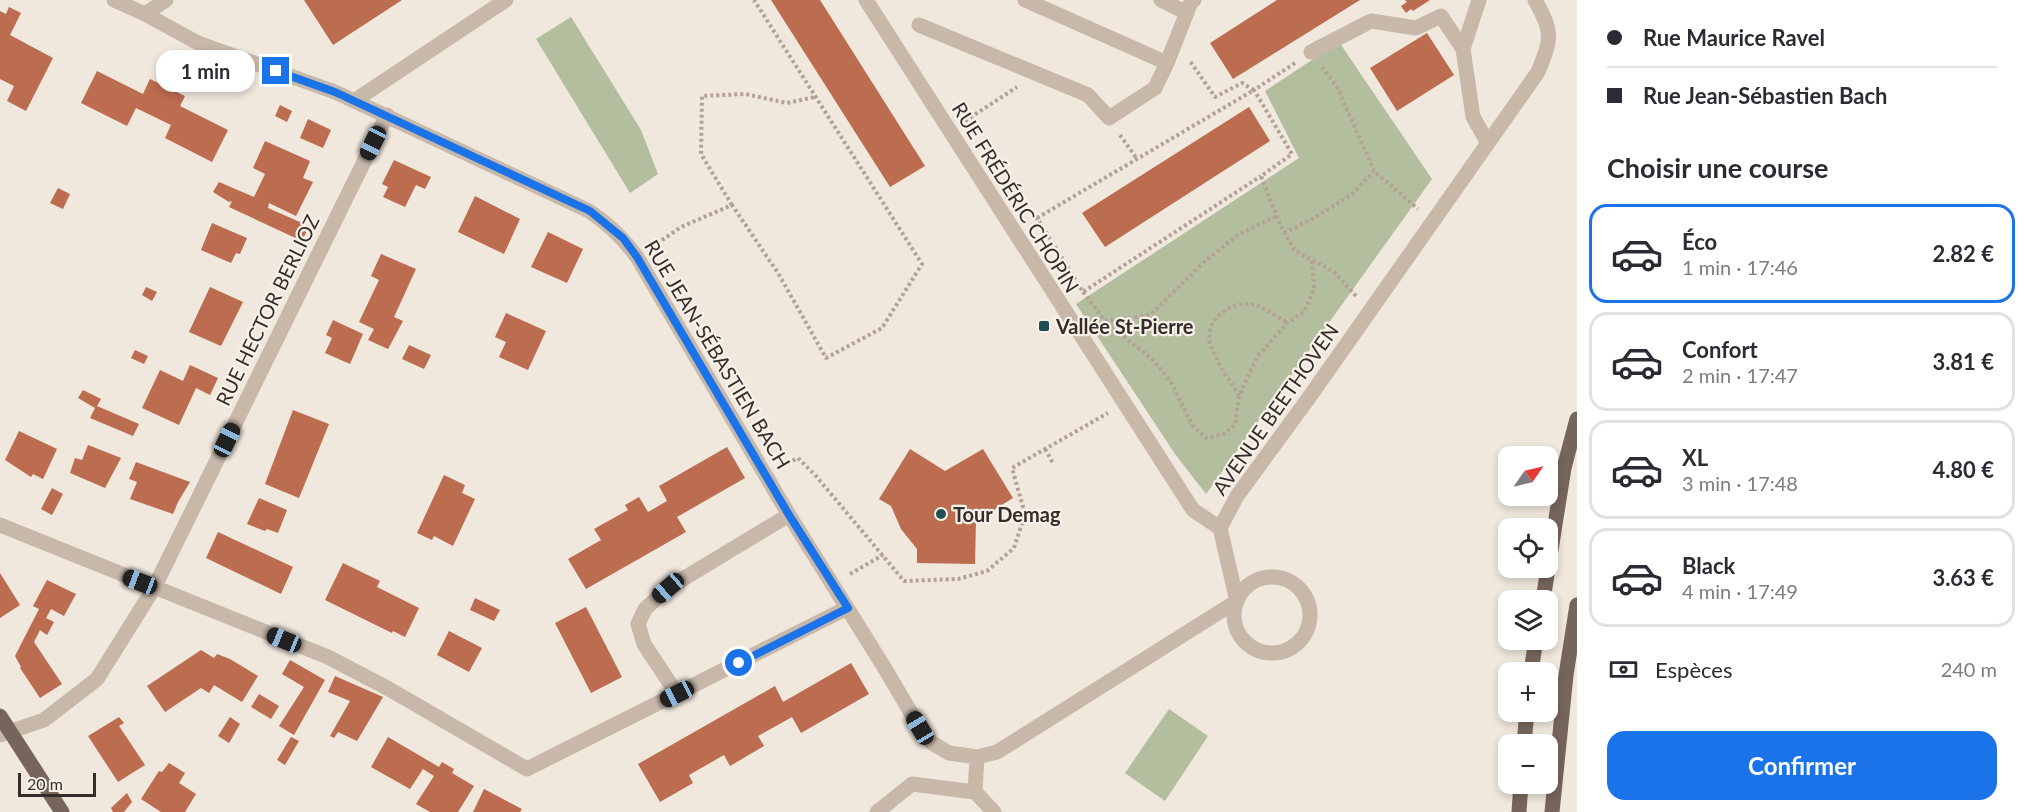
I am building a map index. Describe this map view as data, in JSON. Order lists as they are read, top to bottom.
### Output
{
  "streets": {
    "street": [
      "RUE FRÉDÉRIC CHOPIN",
      "RUE HECTOR BERLIOZ",
      "RUE JEAN-SÉBASTIEN BACH",
      "AVENUE BEETHOVEN"
    ]
  },
  "crossings": [
    ["RUE FRÉDÉRIC CHOPIN", "AVENUE BEETHOVEN"],
    ["RUE HECTOR BERLIOZ", "RUE JEAN-SÉBASTIEN BACH"]
  ],
  "places": {
    "transit": ["Vallée St-Pierre"],
    "other": ["Tour Demag"]
  },
  "scale_bar": "20 m",
  "north": "top right",
  "page": {
    "banner": ["Rue Maurice Ravel", "Rue Jean-Sébastien Bach"],
    "bubble": "1 min",
    "heading": "Choisir une course",
    "list": [
      {
        "name": "Éco",
        "note": "1 min · 17:46",
        "value": "2.82 €"
      },
      {
        "name": "Confort",
        "note": "2 min · 17:47",
        "value": "3.81 €"
      },
      {
        "name": "XL",
        "note": "3 min · 17:48",
        "value": "4.80 €"
      },
      {
        "name": "Black",
        "note": "4 min · 17:49",
        "value": "3.63 €"
      }
    ],
    "map_buttons": ["+", "−"],
    "pay": ["Espèces", "240 m"],
    "buttons": "Confirmer",
    "scale": "20 m"
  }
}
